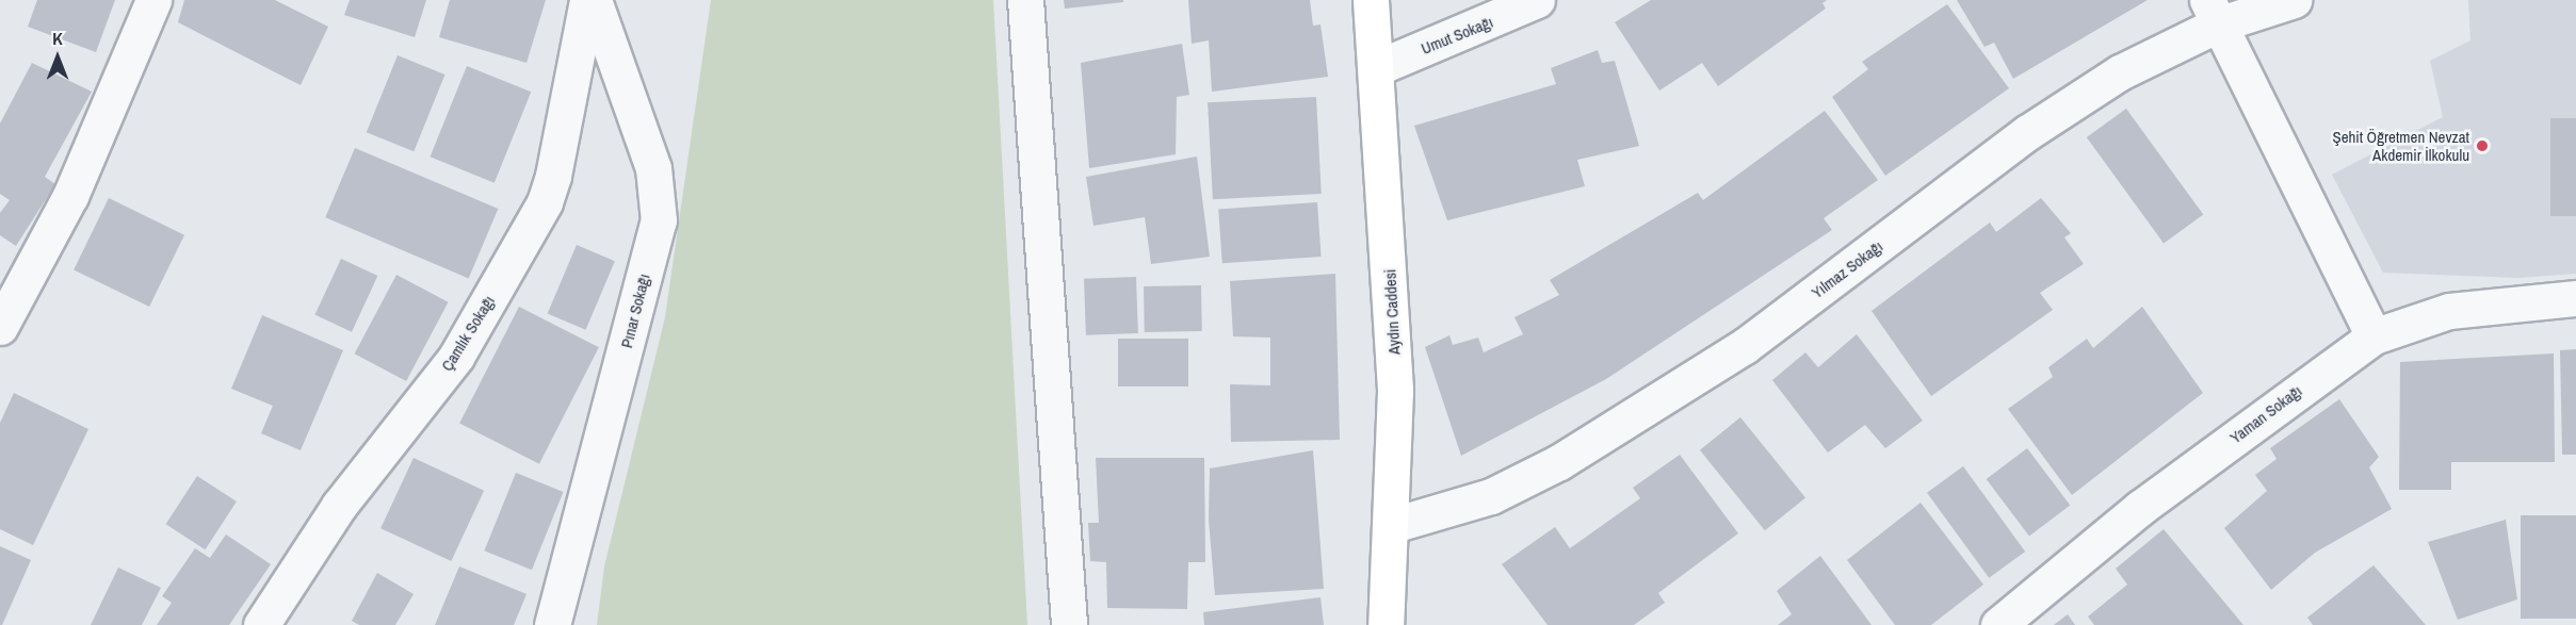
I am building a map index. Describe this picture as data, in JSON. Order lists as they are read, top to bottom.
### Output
{
  "streets": {
    "street": [
      "Umut Sokağı",
      "Yılmaz Sokağı",
      "Pınar Sokağı",
      "Aydın Caddesi",
      "Çamlık Sokağı",
      "Yaman Sokağı"
    ]
  },
  "crossings": [
    ["Umut Sokağı", "Aydın Caddesi"],
    ["Yılmaz Sokağı", "Aydın Caddesi"]
  ],
  "places": ["Şehit Öğretmen Nevzat Akdemir İlkokulu"],
  "north": "top"
}
